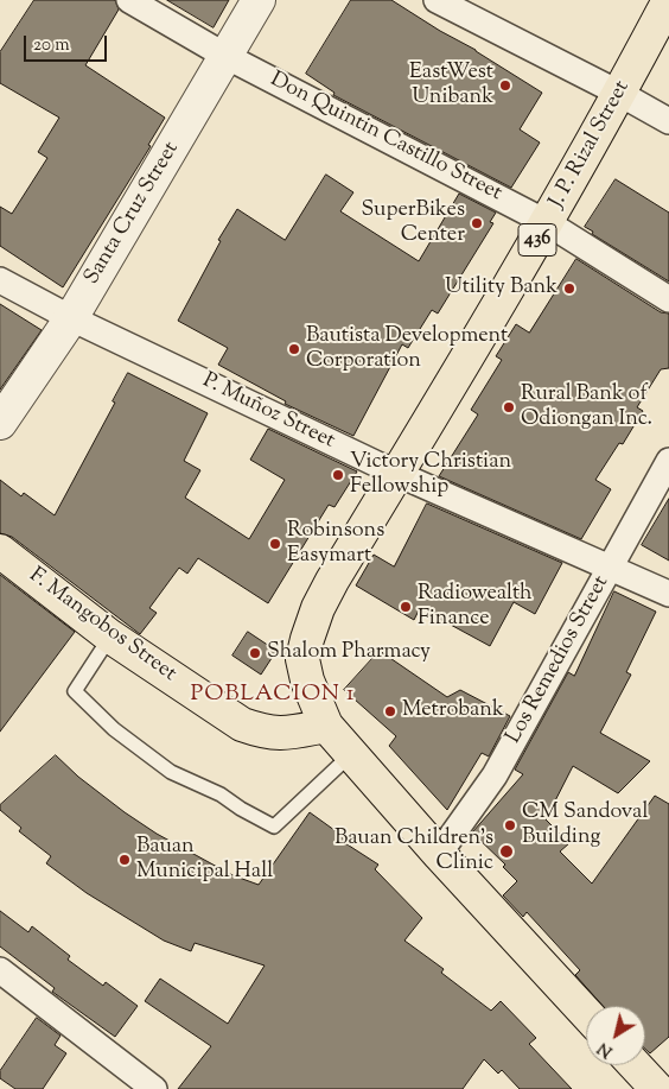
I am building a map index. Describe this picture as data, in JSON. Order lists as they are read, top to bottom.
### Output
{
  "streets": {
    "main road": ["J. P. Rizal Street", "436", "F. Mangobos Street"],
    "street": [
      "Don Quintin Castillo Street",
      "Santa Cruz Street",
      "P. Muñoz Street",
      "Los Remedios Street"
    ]
  },
  "crossings": [
    ["Don Quintin Castillo Street", "J. P. Rizal Street"],
    ["Don Quintin Castillo Street", "Santa Cruz Street"],
    ["J. P. Rizal Street", "436"],
    ["J. P. Rizal Street", "P. Muñoz Street"],
    ["J. P. Rizal Street", "F. Mangobos Street"],
    ["Santa Cruz Street", "P. Muñoz Street"],
    ["436", "F. Mangobos Street"],
    ["436", "Los Remedios Street"],
    ["P. Muñoz Street", "Los Remedios Street"]
  ],
  "districts": ["POBLACION 1"],
  "places": [
    "EastWest Unibank",
    "SuperBikes Center",
    "Utility Bank",
    "Bautista Development Corporation",
    "Rural Bank of Odiongan Inc.",
    "Victory Christian Fellowship",
    "Robinsons Easymart",
    "Radiowealth Finance",
    "Shalom Pharmacy",
    "Metrobank",
    "CM Sandoval Building",
    "Bauan Children's Clinic",
    "Bauan Municipal Hall"
  ],
  "scale_bar": "20 m",
  "north": "bottom left"
}
